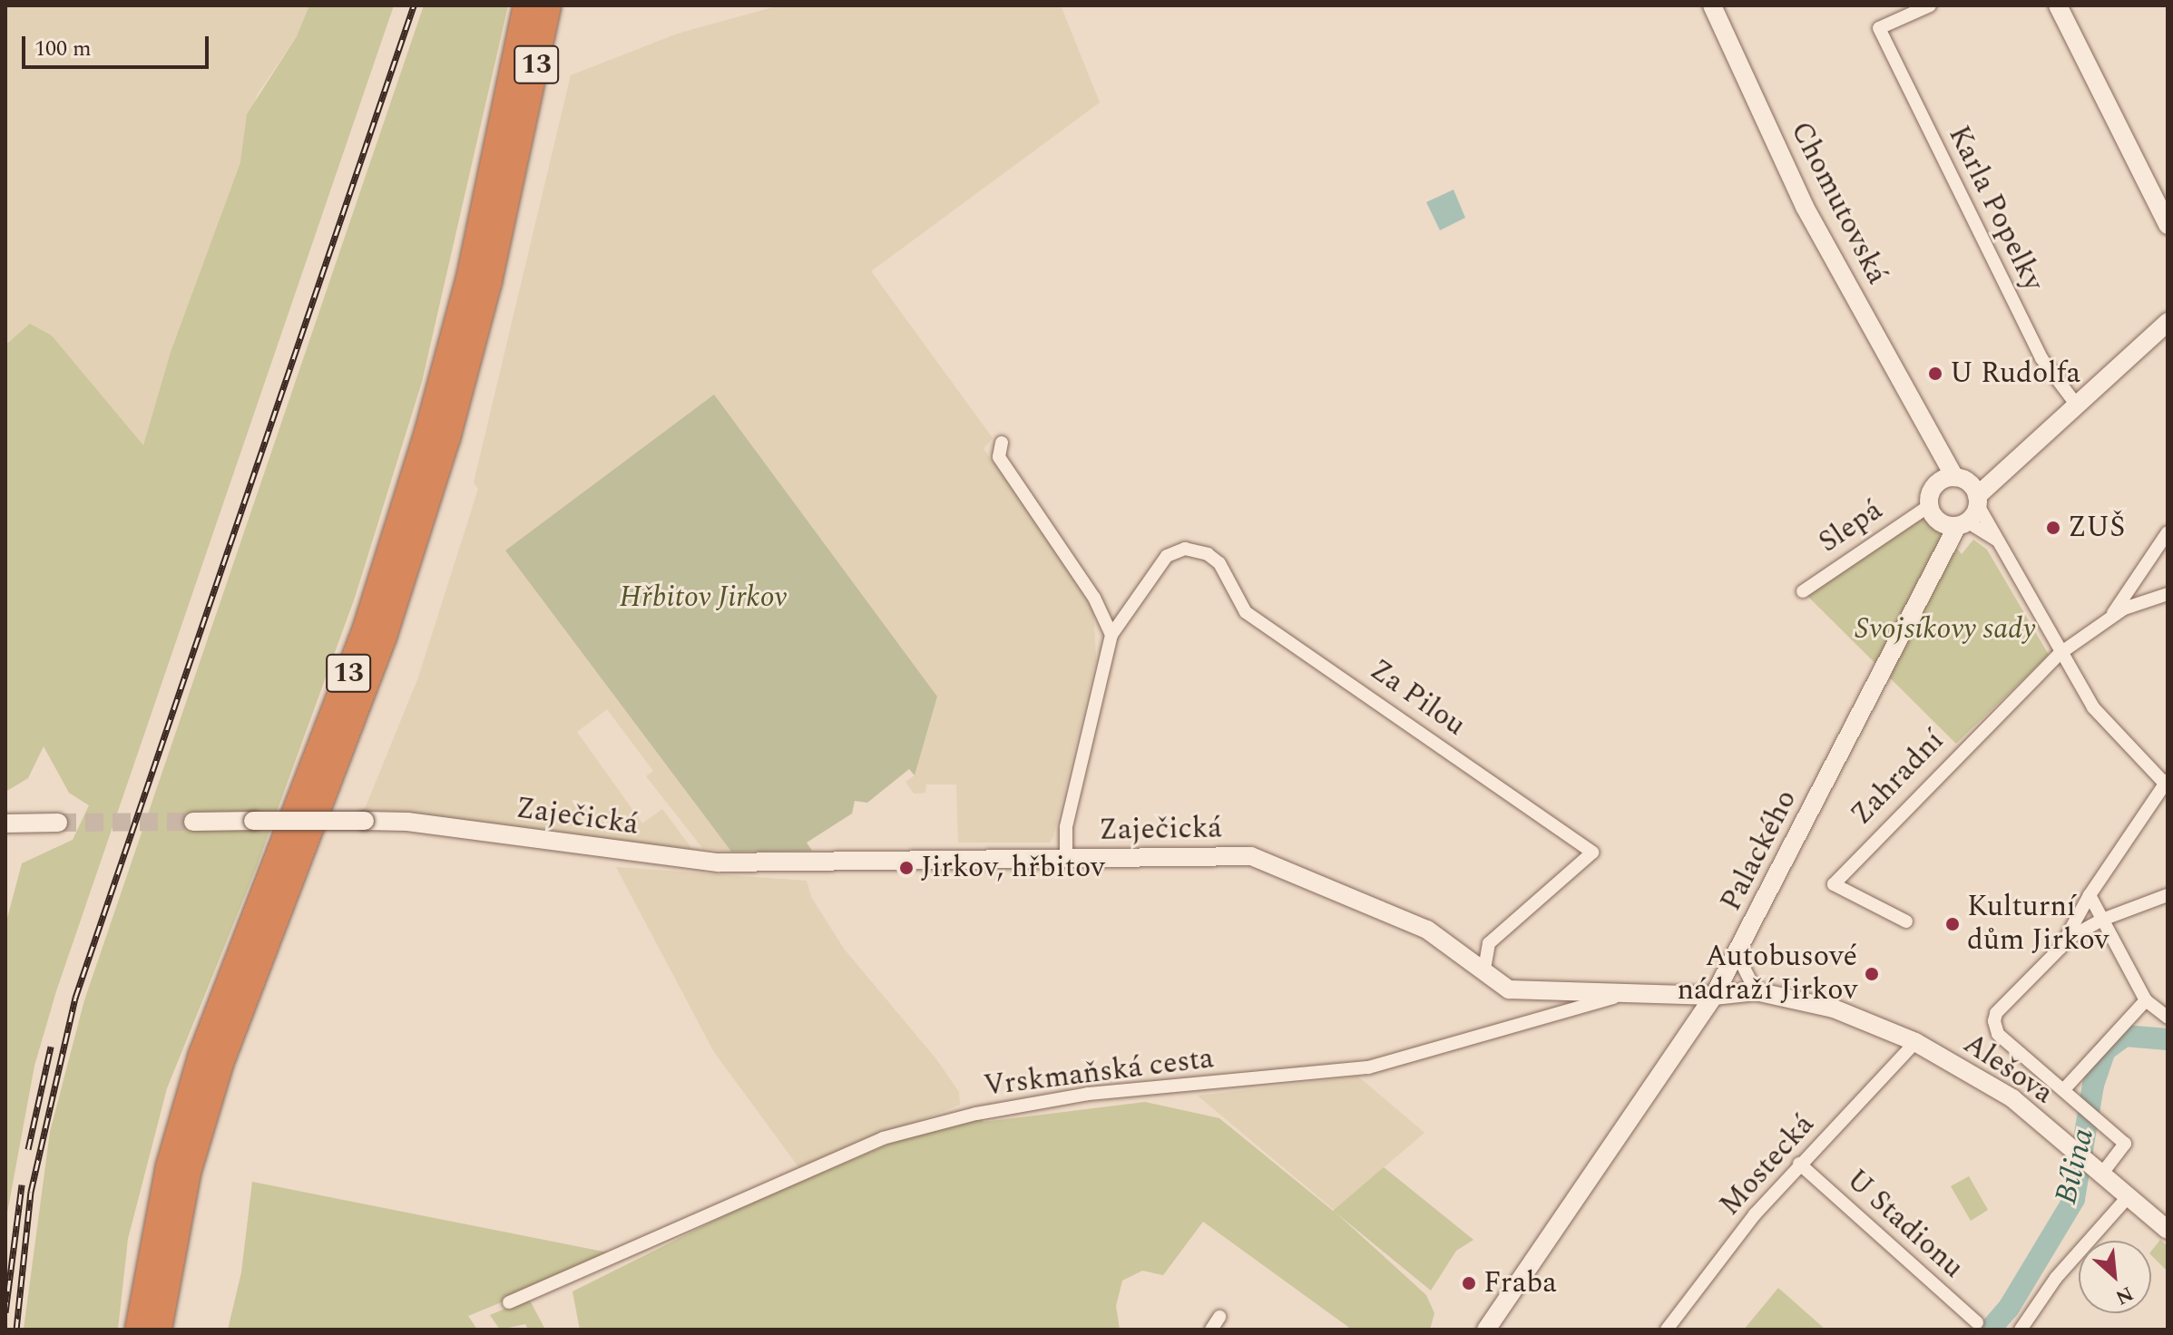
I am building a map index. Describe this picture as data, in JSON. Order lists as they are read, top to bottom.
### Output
{
  "streets": {
    "highway": ["13"],
    "street": [
      "Chomutovská",
      "Karla Popelky",
      "Slepá",
      "Za Pilou",
      "Zahradní",
      "Zaječická",
      "Palackého",
      "Alešova",
      "Vrskmaňská cesta",
      "Mostecká",
      "U Stadionu"
    ]
  },
  "crossings": [
    ["Chomutovská", "Slepá"],
    ["Chomutovská", "Zahradní"],
    ["Chomutovská", "Palackého"],
    ["Slepá", "Palackého"],
    ["Za Pilou", "Zaječická"],
    ["Zaječická", "Palackého"],
    ["Zaječická", "Alešova"],
    ["Zaječická", "Vrskmaňská cesta"],
    ["Zaječická", "Mostecká"],
    ["Alešova", "Mostecká"],
    ["Mostecká", "U Stadionu"]
  ],
  "water": ["Bílina"],
  "parks": ["Hřbitov Jirkov", "Svojsíkovy sady"],
  "places": [
    "U Rudolfa",
    "ZUŠ",
    "Jirkov, hřbitov",
    "Kulturní dům Jirkov",
    "Autobusové nádraží Jirkov",
    "Fraba"
  ],
  "scale_bar": "100 m",
  "north": "bottom right"
}
